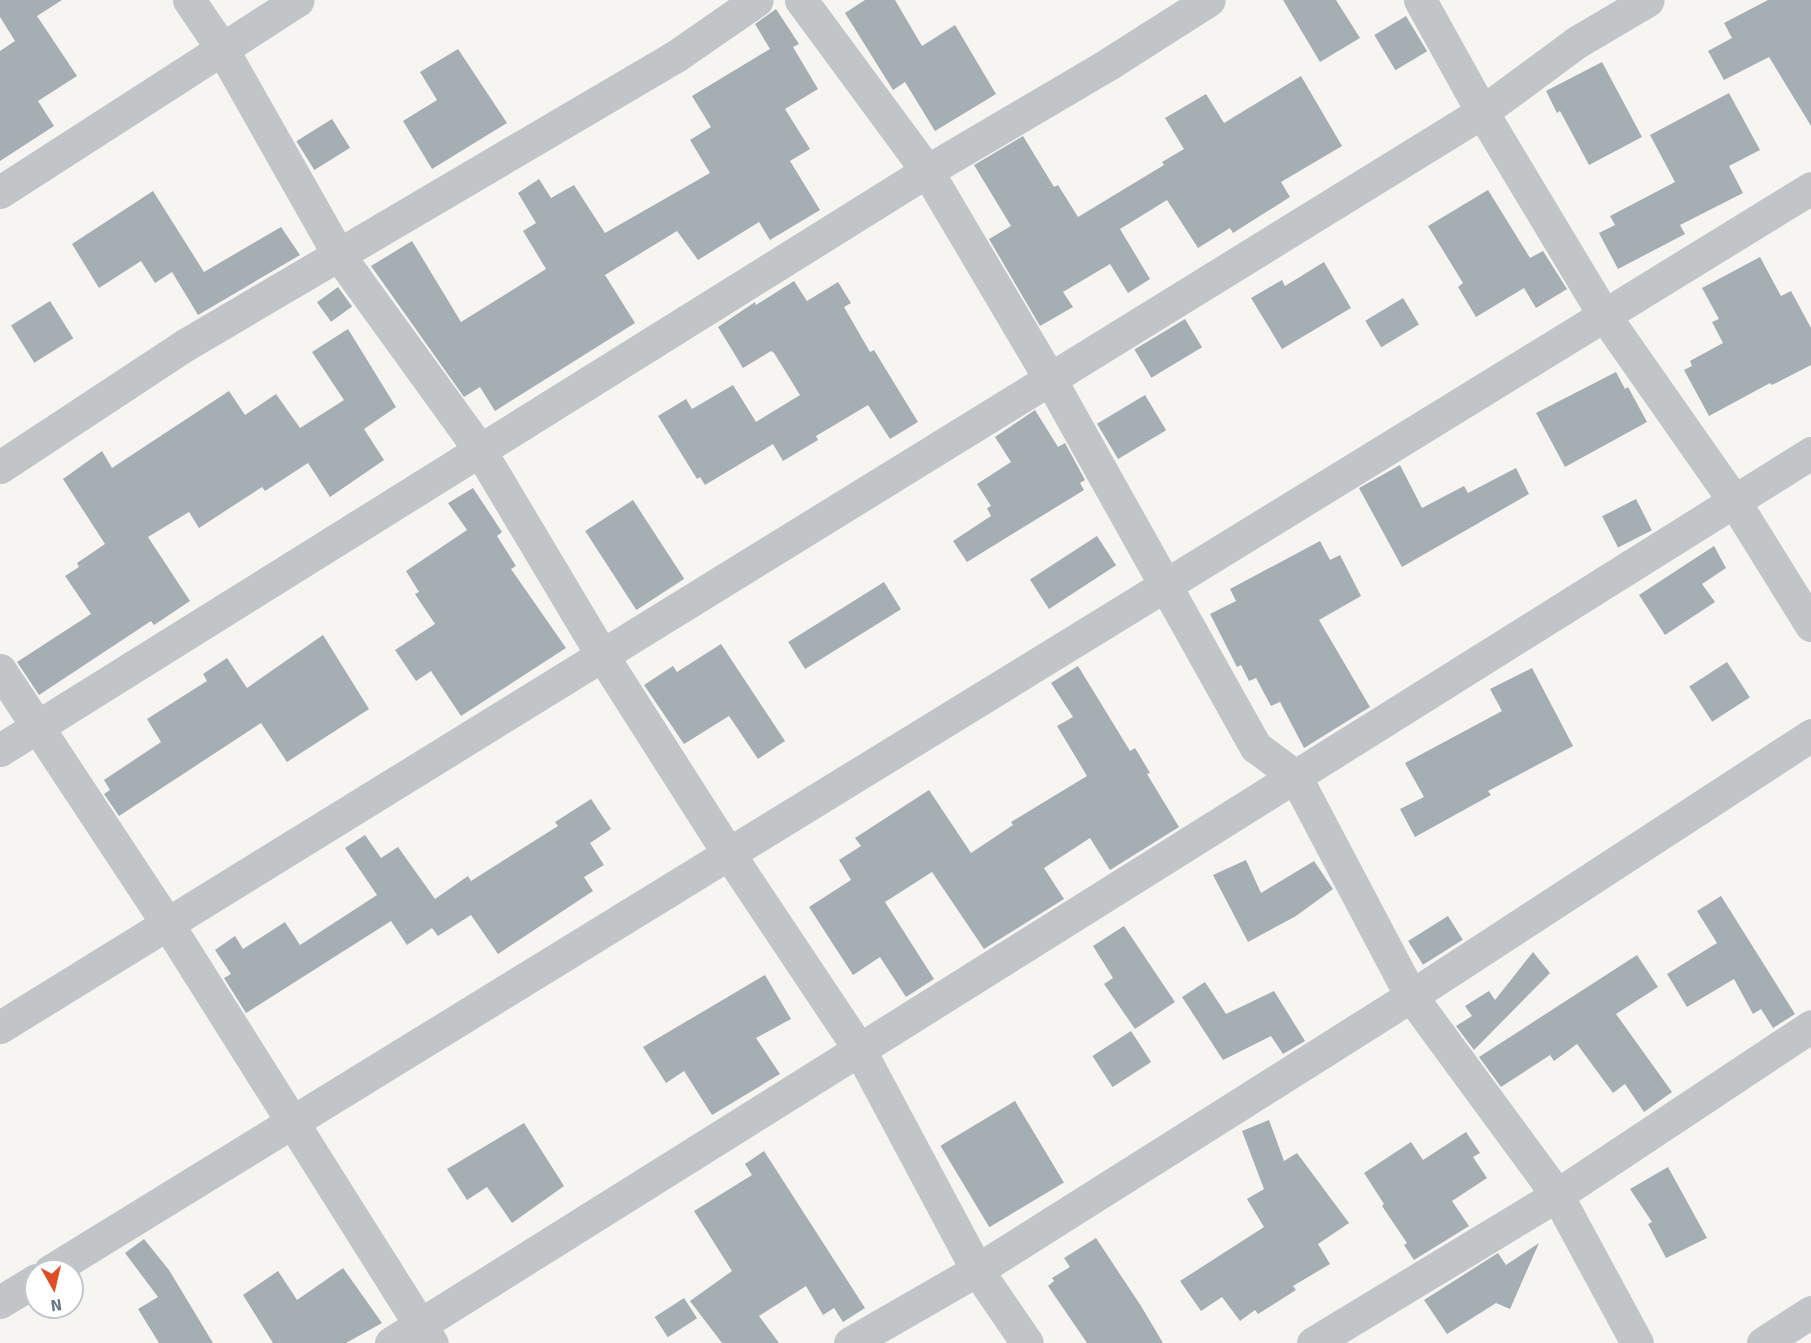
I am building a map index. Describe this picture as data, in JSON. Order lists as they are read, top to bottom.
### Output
{
  "north": "bottom"
}
